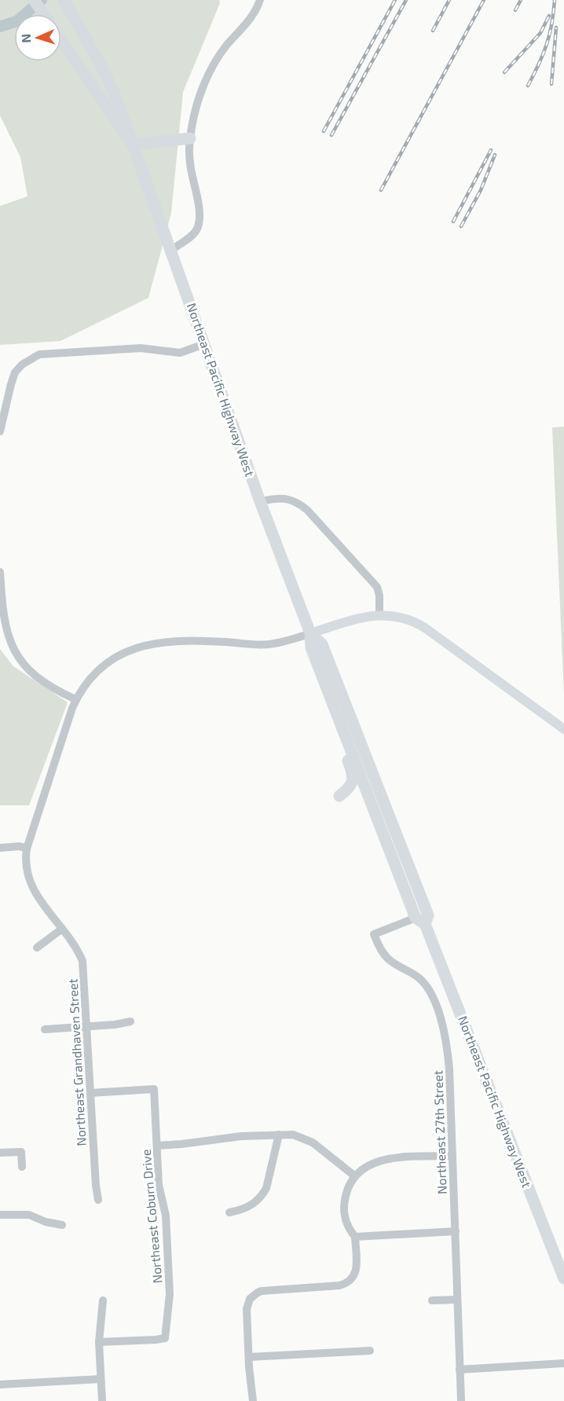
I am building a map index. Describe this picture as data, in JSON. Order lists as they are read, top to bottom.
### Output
{
  "streets": {
    "highway": ["Northeast Pacific Highway West"],
    "street": ["Northeast Grandhaven Street", "Northeast 27th Street", "Northeast Coburn Drive"]
  },
  "crossings": [
    ["Northeast Pacific Highway West", "Northeast Grandhaven Street"],
    ["Northeast Pacific Highway West", "Northeast 27th Street"],
    ["Northeast Grandhaven Street", "Northeast Coburn Drive"]
  ],
  "north": "left"
}
